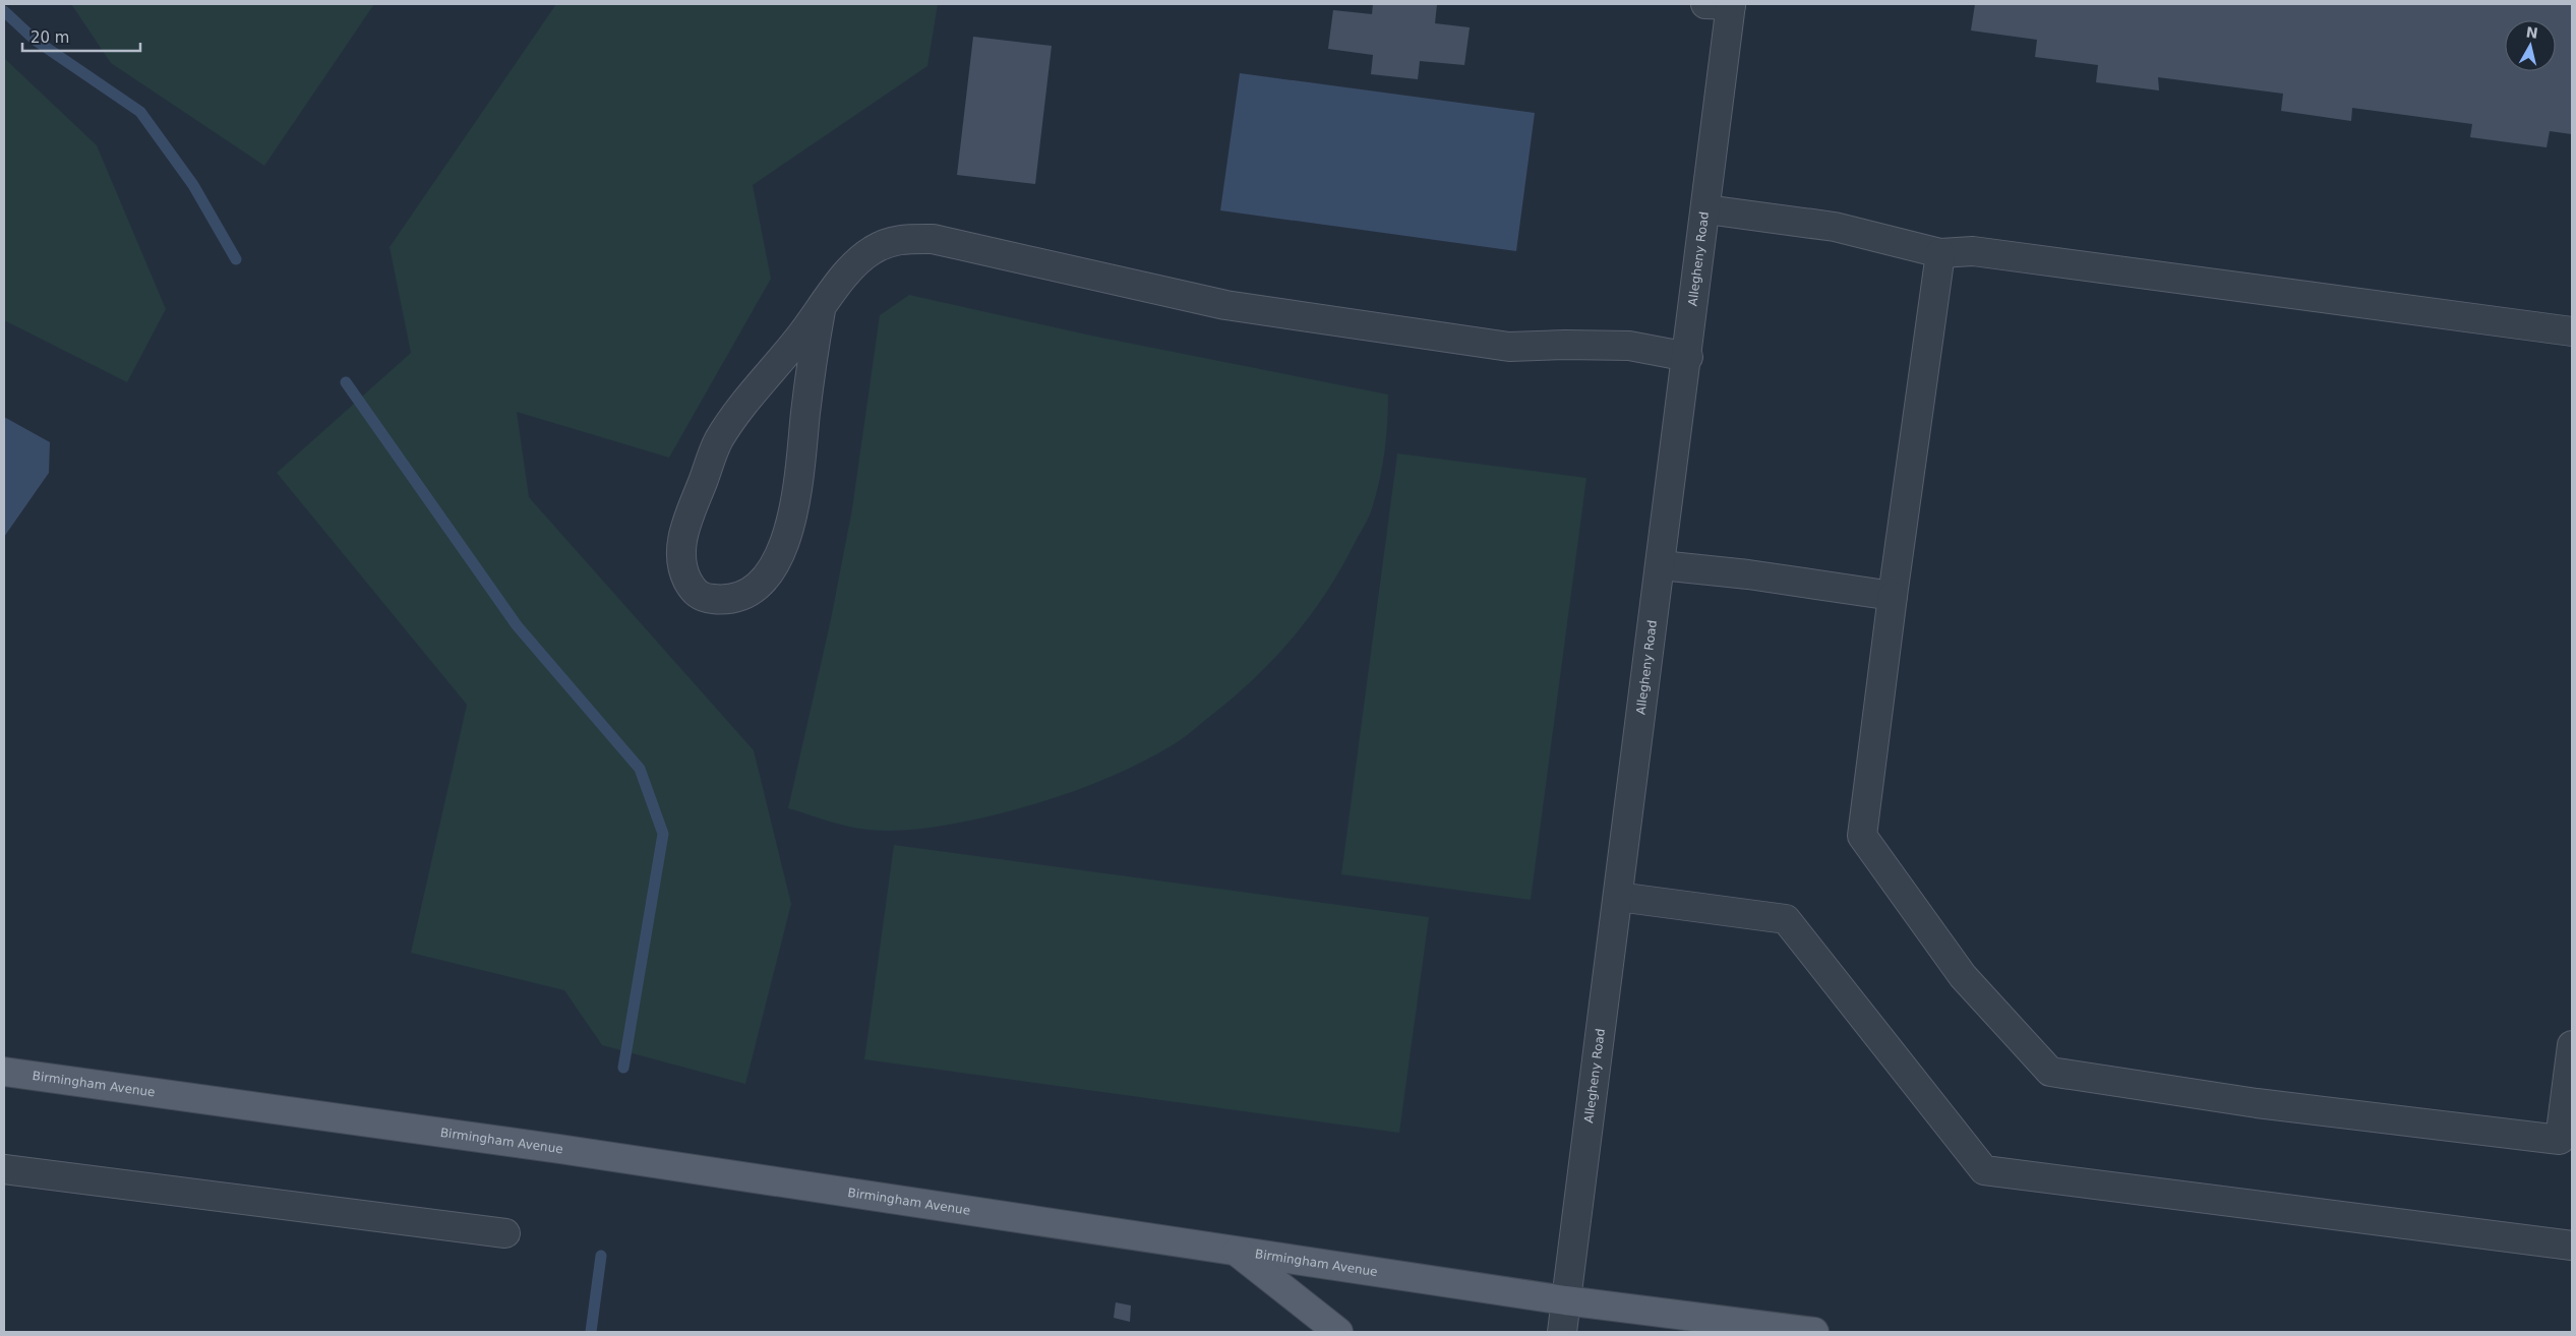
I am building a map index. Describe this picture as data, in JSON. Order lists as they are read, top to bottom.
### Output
{
  "streets": {
    "main road": ["Birmingham Avenue"],
    "street": ["Allegheny Road"]
  },
  "crossings": [
    ["Allegheny Road", "Birmingham Avenue"]
  ],
  "scale_bar": "20 m",
  "north": "top"
}
